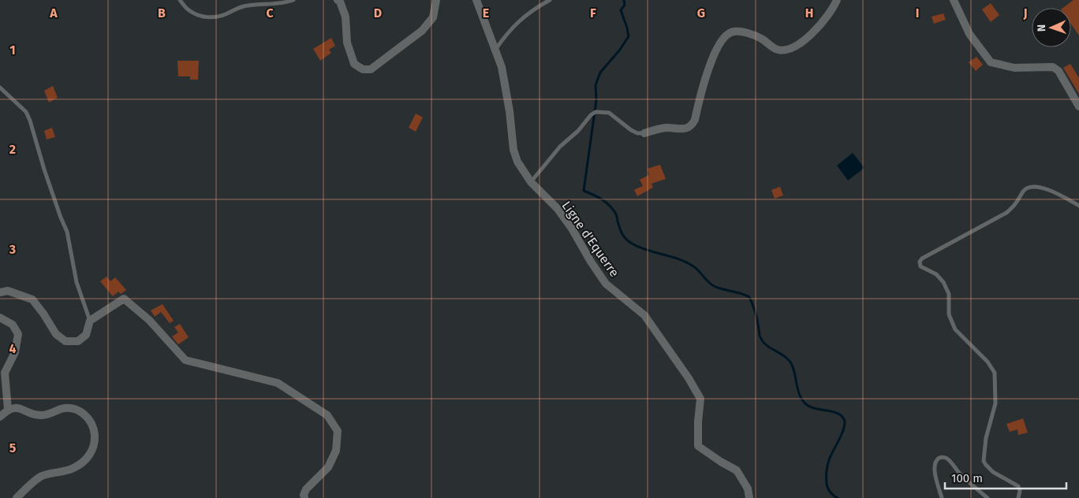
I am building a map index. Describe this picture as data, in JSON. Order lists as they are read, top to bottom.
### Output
{
  "streets": {
    "street": ["Ligne d'Equerre"]
  },
  "scale_bar": "100 m",
  "north": "left",
  "grid": {
    "columns": [
      "A",
      "B",
      "C",
      "D",
      "E",
      "F",
      "G",
      "H",
      "I",
      "J"
    ],
    "rows": [
      "1",
      "2",
      "3",
      "4",
      "5"
    ]
  }
}
